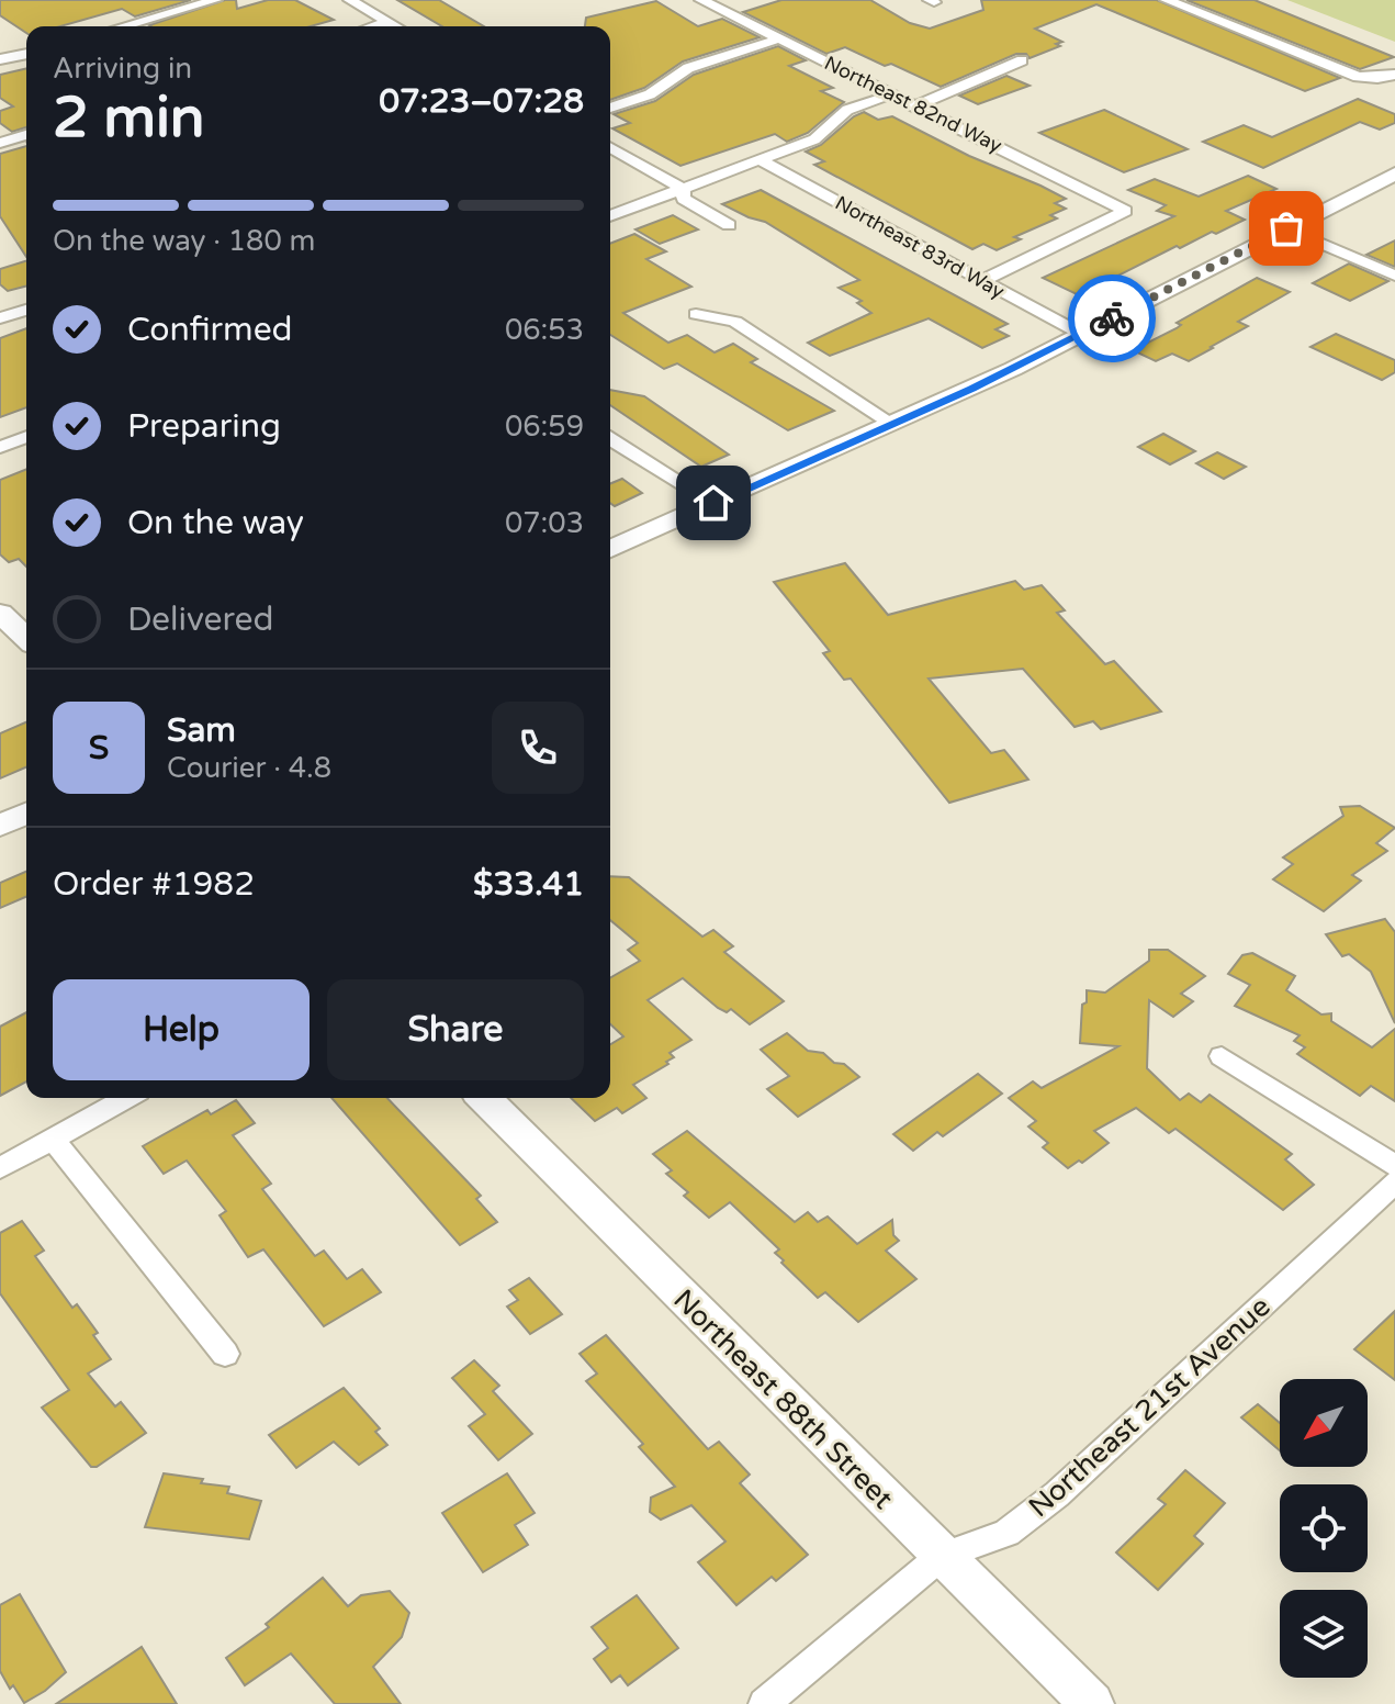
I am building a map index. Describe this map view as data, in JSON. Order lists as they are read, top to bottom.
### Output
{
  "streets": {
    "street": [
      "Northeast 82nd Way",
      "Northeast 83rd Way",
      "Northeast 88th Street",
      "Northeast 21st Avenue"
    ]
  },
  "crossings": [
    ["Northeast 82nd Way", "Northeast 83rd Way"],
    ["Northeast 88th Street", "Northeast 21st Avenue"]
  ],
  "north": "bottom left",
  "page": {
    "heading": ["2 min", "Arriving in", "07:23–07:28"],
    "panel": [
      "Sam",
      "Courier · 4.8",
      "Order #1982",
      "$33.41"
    ],
    "bar": "On the way · 180 m",
    "list": [
      ["Confirmed", "06:53"],
      ["Preparing", "06:59"],
      ["On the way", "07:03"],
      "Delivered"
    ],
    "round": "S",
    "buttons": ["Help", "Share"]
  }
}
